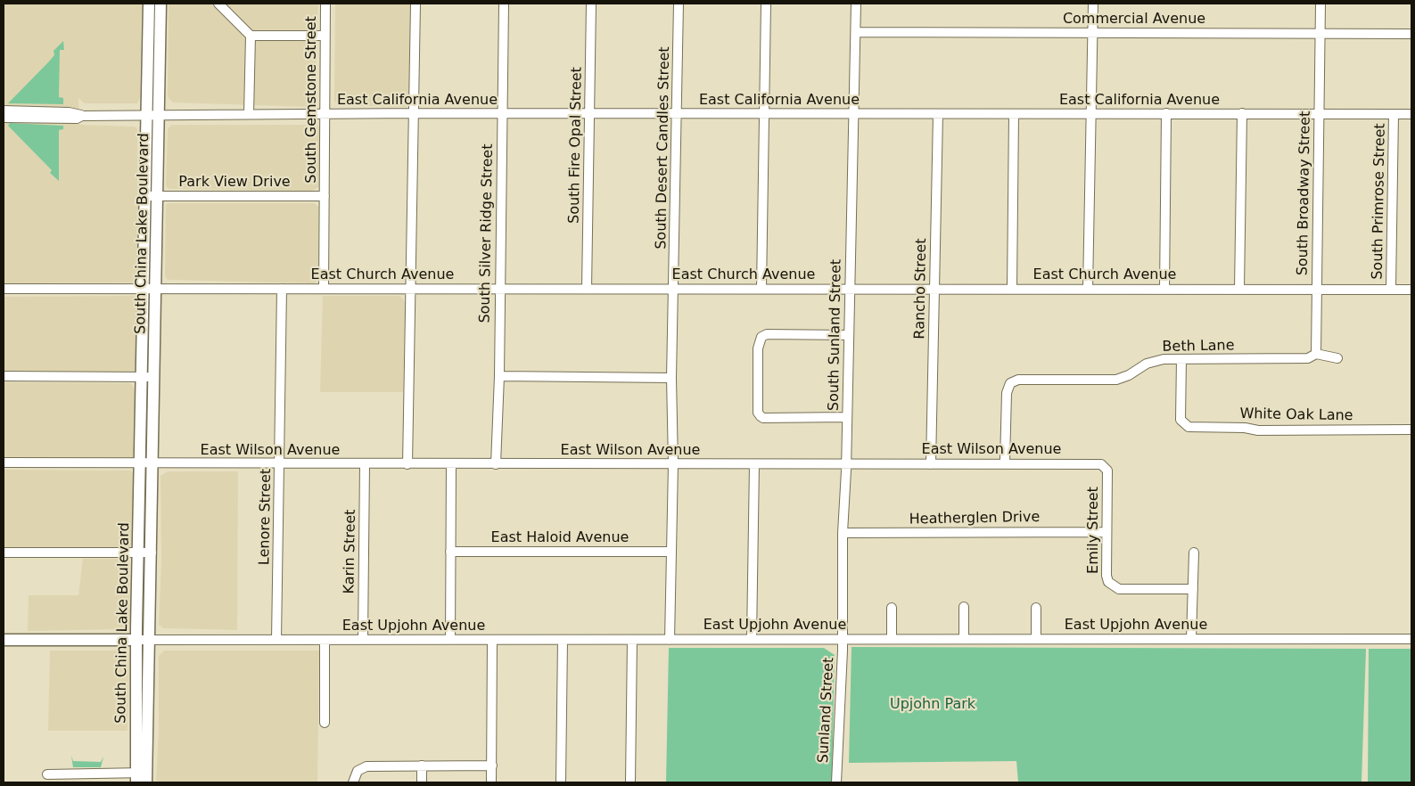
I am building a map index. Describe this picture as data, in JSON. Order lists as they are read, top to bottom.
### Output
{
  "streets": {
    "main road": ["South China Lake Boulevard"],
    "street": [
      "Commercial Avenue",
      "South Gemstone Street",
      "East California Avenue",
      "South Fire Opal Street",
      "South Desert Candles Street",
      "Park View Drive",
      "South Broadway Street",
      "South Primrose Street",
      "South Silver Ridge Street",
      "East Church Avenue",
      "Rancho Street",
      "South Sunland Street",
      "Beth Lane",
      "White Oak Lane",
      "East Wilson Avenue",
      "Lenore Street",
      "Heatherglen Drive",
      "Emily Street",
      "East Haloid Avenue",
      "Karin Street",
      "East Upjohn Avenue",
      "Sunland Street"
    ]
  },
  "crossings": [
    ["Commercial Avenue", "South Broadway Street"],
    ["Commercial Avenue", "South Sunland Street"],
    ["South Gemstone Street", "East California Avenue"],
    ["South Gemstone Street", "Park View Drive"],
    ["South Gemstone Street", "East Church Avenue"],
    ["East California Avenue", "South Fire Opal Street"],
    ["East California Avenue", "South Desert Candles Street"],
    ["East California Avenue", "South Broadway Street"],
    ["East California Avenue", "South Primrose Street"],
    ["East California Avenue", "South China Lake Boulevard"],
    ["East California Avenue", "South Silver Ridge Street"],
    ["East California Avenue", "Rancho Street"],
    ["East California Avenue", "South Sunland Street"],
    ["South Fire Opal Street", "East Church Avenue"],
    ["South Desert Candles Street", "East Church Avenue"],
    ["South Desert Candles Street", "East Wilson Avenue"],
    ["South Desert Candles Street", "East Haloid Avenue"],
    ["South Desert Candles Street", "East Upjohn Avenue"],
    ["Park View Drive", "South China Lake Boulevard"],
    ["South Broadway Street", "East Church Avenue"],
    ["South Broadway Street", "Beth Lane"],
    ["South Primrose Street", "East Church Avenue"],
    ["South China Lake Boulevard", "East Church Avenue"],
    ["South China Lake Boulevard", "East Wilson Avenue"],
    ["South China Lake Boulevard", "East Upjohn Avenue"],
    ["South Silver Ridge Street", "East Church Avenue"],
    ["South Silver Ridge Street", "East Wilson Avenue"],
    ["East Church Avenue", "Rancho Street"],
    ["East Church Avenue", "South Sunland Street"],
    ["East Church Avenue", "Lenore Street"],
    ["Rancho Street", "East Wilson Avenue"],
    ["South Sunland Street", "East Wilson Avenue"],
    ["South Sunland Street", "Heatherglen Drive"],
    ["South Sunland Street", "East Upjohn Avenue"],
    ["South Sunland Street", "Sunland Street"],
    ["Beth Lane", "White Oak Lane"],
    ["Beth Lane", "East Wilson Avenue"],
    ["East Wilson Avenue", "Lenore Street"],
    ["East Wilson Avenue", "Emily Street"],
    ["East Wilson Avenue", "Karin Street"],
    ["Lenore Street", "East Upjohn Avenue"],
    ["Heatherglen Drive", "Emily Street"],
    ["Karin Street", "East Upjohn Avenue"],
    ["East Upjohn Avenue", "Sunland Street"]
  ],
  "parks": ["Upjohn Park"]
}
